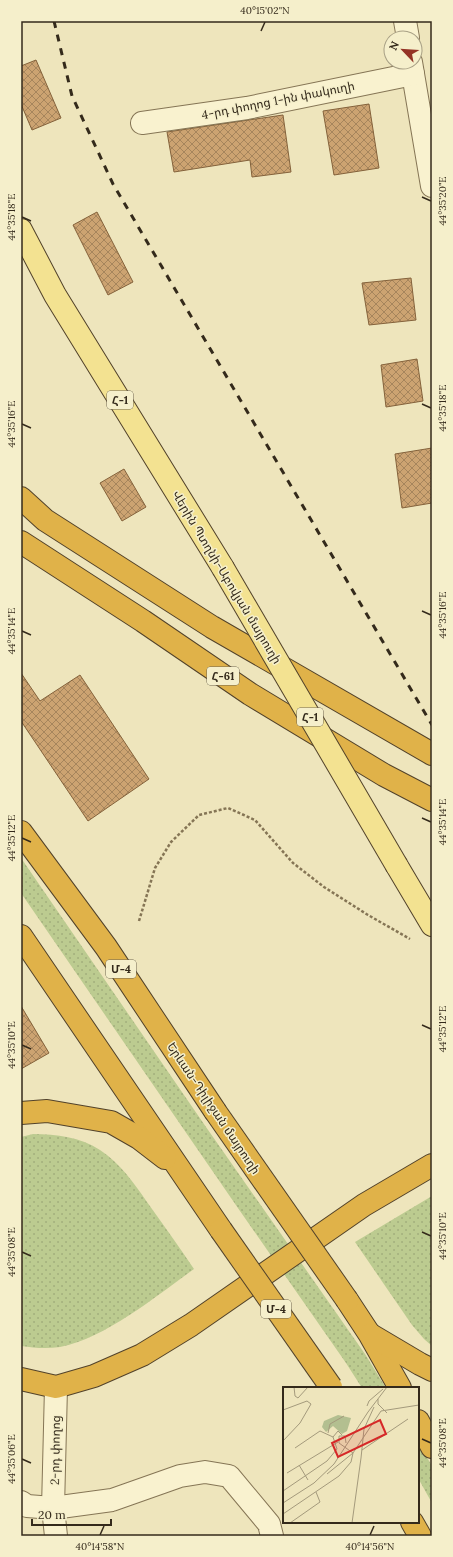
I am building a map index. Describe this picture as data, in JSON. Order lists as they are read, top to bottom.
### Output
{
  "streets": {
    "highway": ["Հ-61", "Մ-4", "Երևան-Դիլիջան մայրուղի"],
    "main road": ["Հ-1", "Վերին Պտղնի-Աբովյան մայրուղի"],
    "street": ["4-րդ փողոց 1-ին փակուղի", "2-րդ փողոց"]
  },
  "scale_bar": "20 m",
  "north": "top left",
  "coordinates": [
    "40°15'02\"N",
    "44°35'20\"E",
    "44°35'18\"E",
    "44°35'16\"E",
    "44°35'14\"E",
    "44°35'12\"E",
    "44°35'10\"E",
    "44°35'08\"E",
    "44°35'06\"E",
    "40°14'58\"N",
    "40°14'56\"N"
  ]
}
